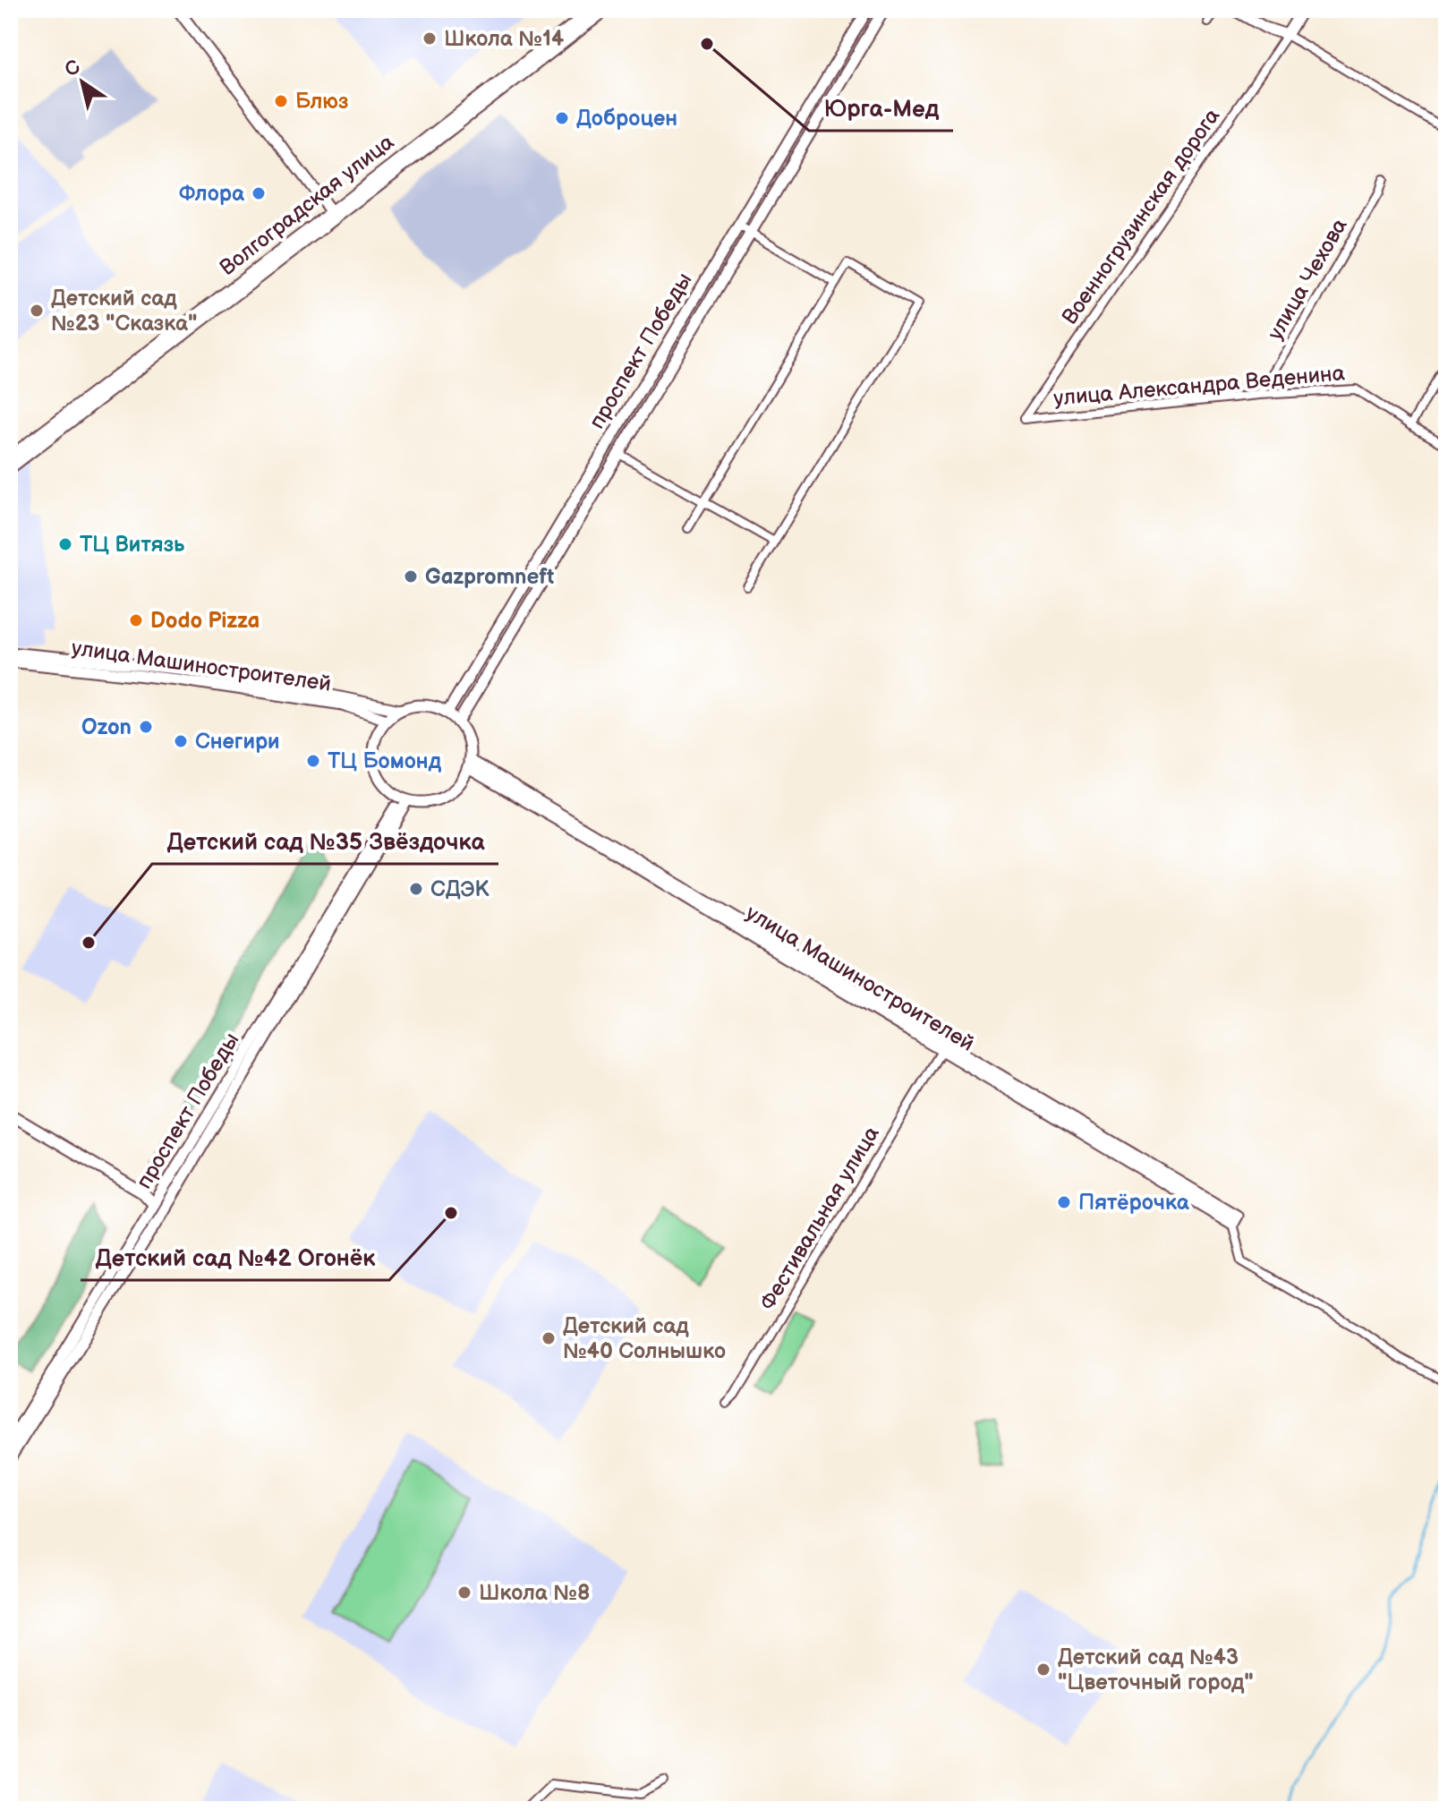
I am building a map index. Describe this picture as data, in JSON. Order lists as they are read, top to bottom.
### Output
{
  "streets": {
    "main road": ["Волгоградская улица", "проспект Победы", "улица Машиностроителей"],
    "street": [
      "Военногрузинская дорога",
      "улица Чехова",
      "улица Александра Веденина",
      "Фестивальная улица"
    ]
  },
  "crossings": [
    ["Военногрузинская дорога", "улица Александра Веденина"],
    ["улица Чехова", "улица Александра Веденина"],
    ["проспект Победы", "улица Машиностроителей"],
    ["улица Машиностроителей", "Фестивальная улица"]
  ],
  "places": [
    "Школа №14",
    "Юрга-Мед",
    "Блюз",
    "Доброцен",
    "Флора",
    "Детский сад №23 \"Сказка\"",
    "ТЦ Витязь",
    "Gazpromneft",
    "Dodo Pizza",
    "Ozon",
    "Снегири",
    "ТЦ Бомонд",
    "СДЭК",
    "Детский сад №35 Звёздочка",
    "Пятёрочка",
    "Детский сад №42 Огонёк",
    "Детский сад №40 Солнышко",
    "Школа №8",
    "Детский сад №43 \"Цветочный город\""
  ],
  "north": "top left"
}
